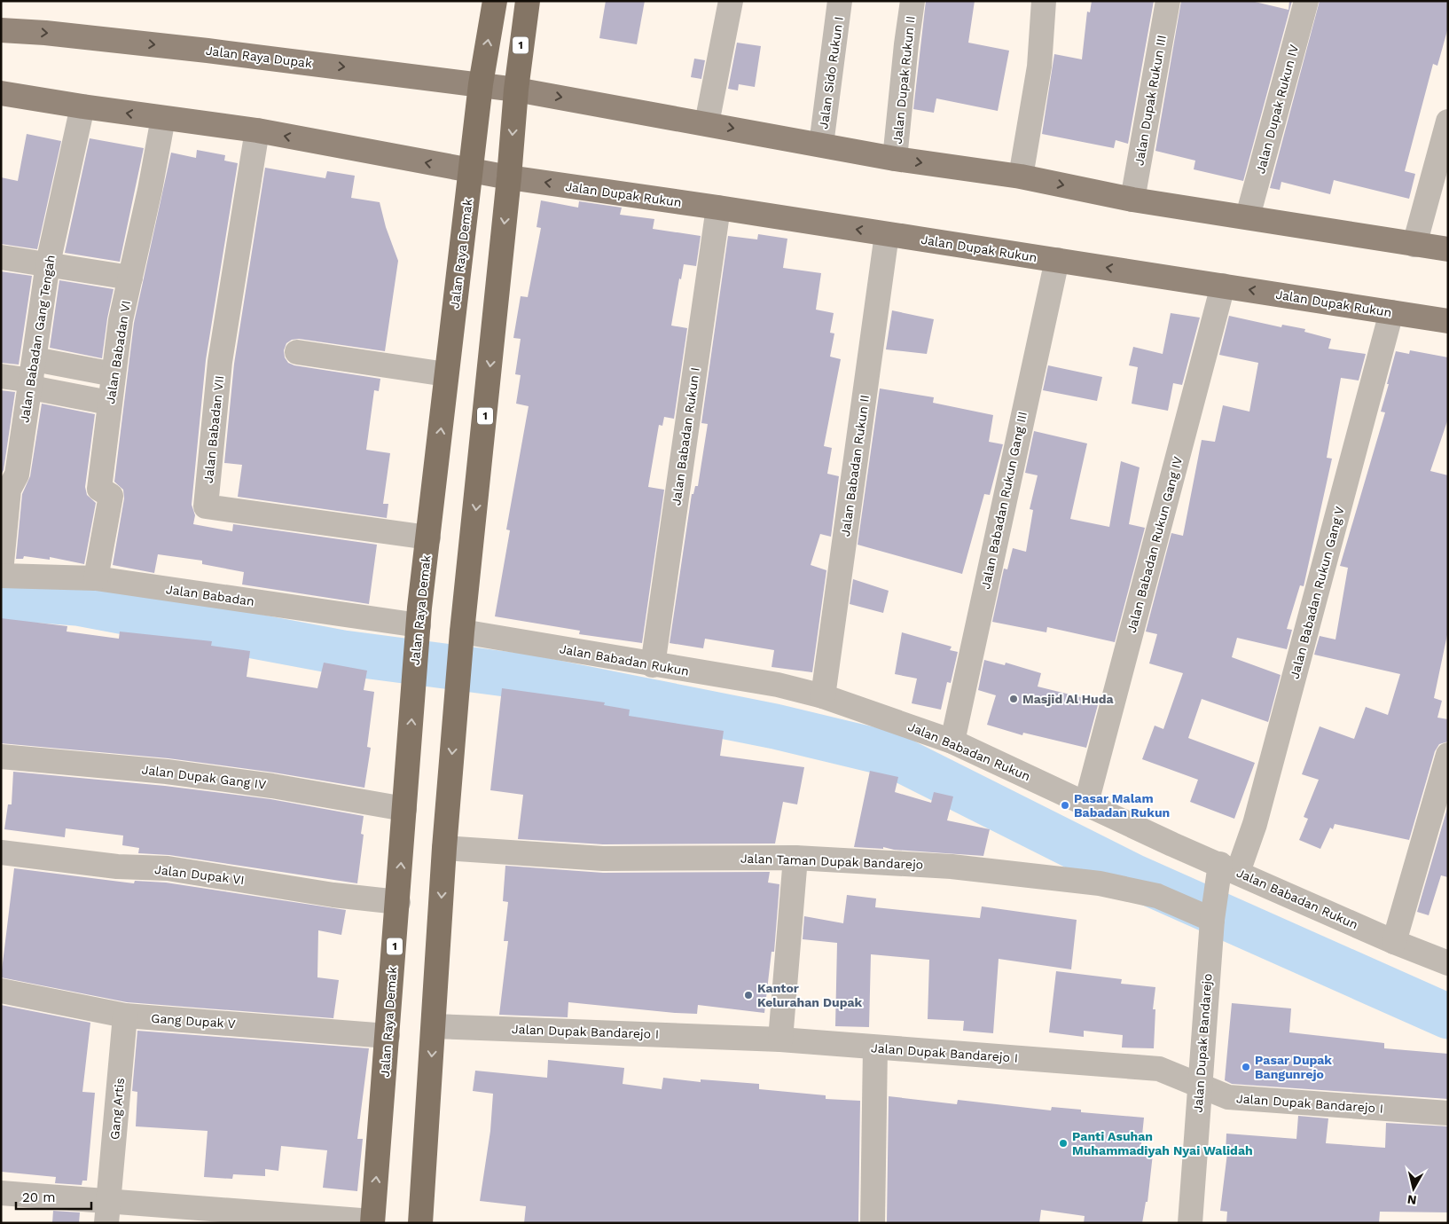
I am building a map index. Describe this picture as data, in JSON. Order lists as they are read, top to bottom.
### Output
{
  "streets": {
    "highway": ["1", "Jalan Raya Demak"],
    "main road": ["Jalan Raya Dupak", "Jalan Dupak Rukun"],
    "street": [
      "Jalan Sido Rukun I",
      "Jalan Dupak Rukun II",
      "Jalan Dupak Rukun III",
      "Jalan Dupak Rukun IV",
      "Jalan Babadan Gang Tengah",
      "Jalan Babadan VI",
      "Jalan Babadan VII",
      "Jalan Babadan Rukun I",
      "Jalan Babadan Rukun II",
      "Jalan Babadan Rukun Gang III",
      "Jalan Babadan Rukun Gang IV",
      "Jalan Babadan Rukun Gang V",
      "Jalan Babadan",
      "Jalan Babadan Rukun",
      "Jalan Dupak Gang IV",
      "Jalan Taman Dupak Bandarejo",
      "Jalan Dupak VI",
      "Gang Dupak V",
      "Jalan Dupak Bandarejo I",
      "Jalan Dupak Bandarejo",
      "Gang Artis"
    ]
  },
  "crossings": [
    ["1", "Jalan Raya Dupak"],
    ["1", "Jalan Dupak Rukun"],
    ["1", "Jalan Babadan Rukun"],
    ["1", "Jalan Taman Dupak Bandarejo"],
    ["1", "Jalan Dupak Bandarejo I"],
    ["Jalan Raya Dupak", "Jalan Raya Demak"],
    ["Jalan Dupak Rukun", "Jalan Babadan Rukun I"],
    ["Jalan Dupak Rukun", "Jalan Babadan Rukun II"],
    ["Jalan Dupak Rukun", "Jalan Babadan Rukun Gang III"],
    ["Jalan Dupak Rukun", "Jalan Babadan Rukun Gang IV"],
    ["Jalan Dupak Rukun", "Jalan Babadan Rukun Gang V"],
    ["Jalan Raya Demak", "Jalan Babadan VII"],
    ["Jalan Raya Demak", "Jalan Babadan"],
    ["Jalan Raya Demak", "Jalan Dupak Gang IV"],
    ["Jalan Raya Demak", "Jalan Dupak VI"],
    ["Jalan Raya Demak", "Gang Dupak V"],
    ["Jalan Babadan VI", "Jalan Babadan"],
    ["Jalan Babadan Rukun I", "Jalan Babadan Rukun"],
    ["Jalan Babadan Rukun II", "Jalan Babadan Rukun"],
    ["Jalan Babadan Rukun Gang III", "Jalan Babadan Rukun"],
    ["Jalan Babadan Rukun Gang IV", "Jalan Babadan Rukun"],
    ["Jalan Babadan Rukun Gang V", "Jalan Babadan Rukun"],
    ["Jalan Babadan Rukun Gang V", "Jalan Dupak Bandarejo"],
    ["Jalan Babadan Rukun", "Jalan Dupak Bandarejo"],
    ["Jalan Taman Dupak Bandarejo", "Jalan Dupak Bandarejo"],
    ["Gang Dupak V", "Gang Artis"],
    ["Jalan Dupak Bandarejo I", "Jalan Dupak Bandarejo"]
  ],
  "places": [
    "Masjid Al Huda",
    "Pasar Malam Babadan Rukun",
    "Kantor Kelurahan Dupak",
    "Pasar Dupak Bangunrejo",
    "Panti Asuhan Muhammadiyah Nyai Walidah"
  ],
  "scale_bar": "20 m",
  "north": "bottom"
}
